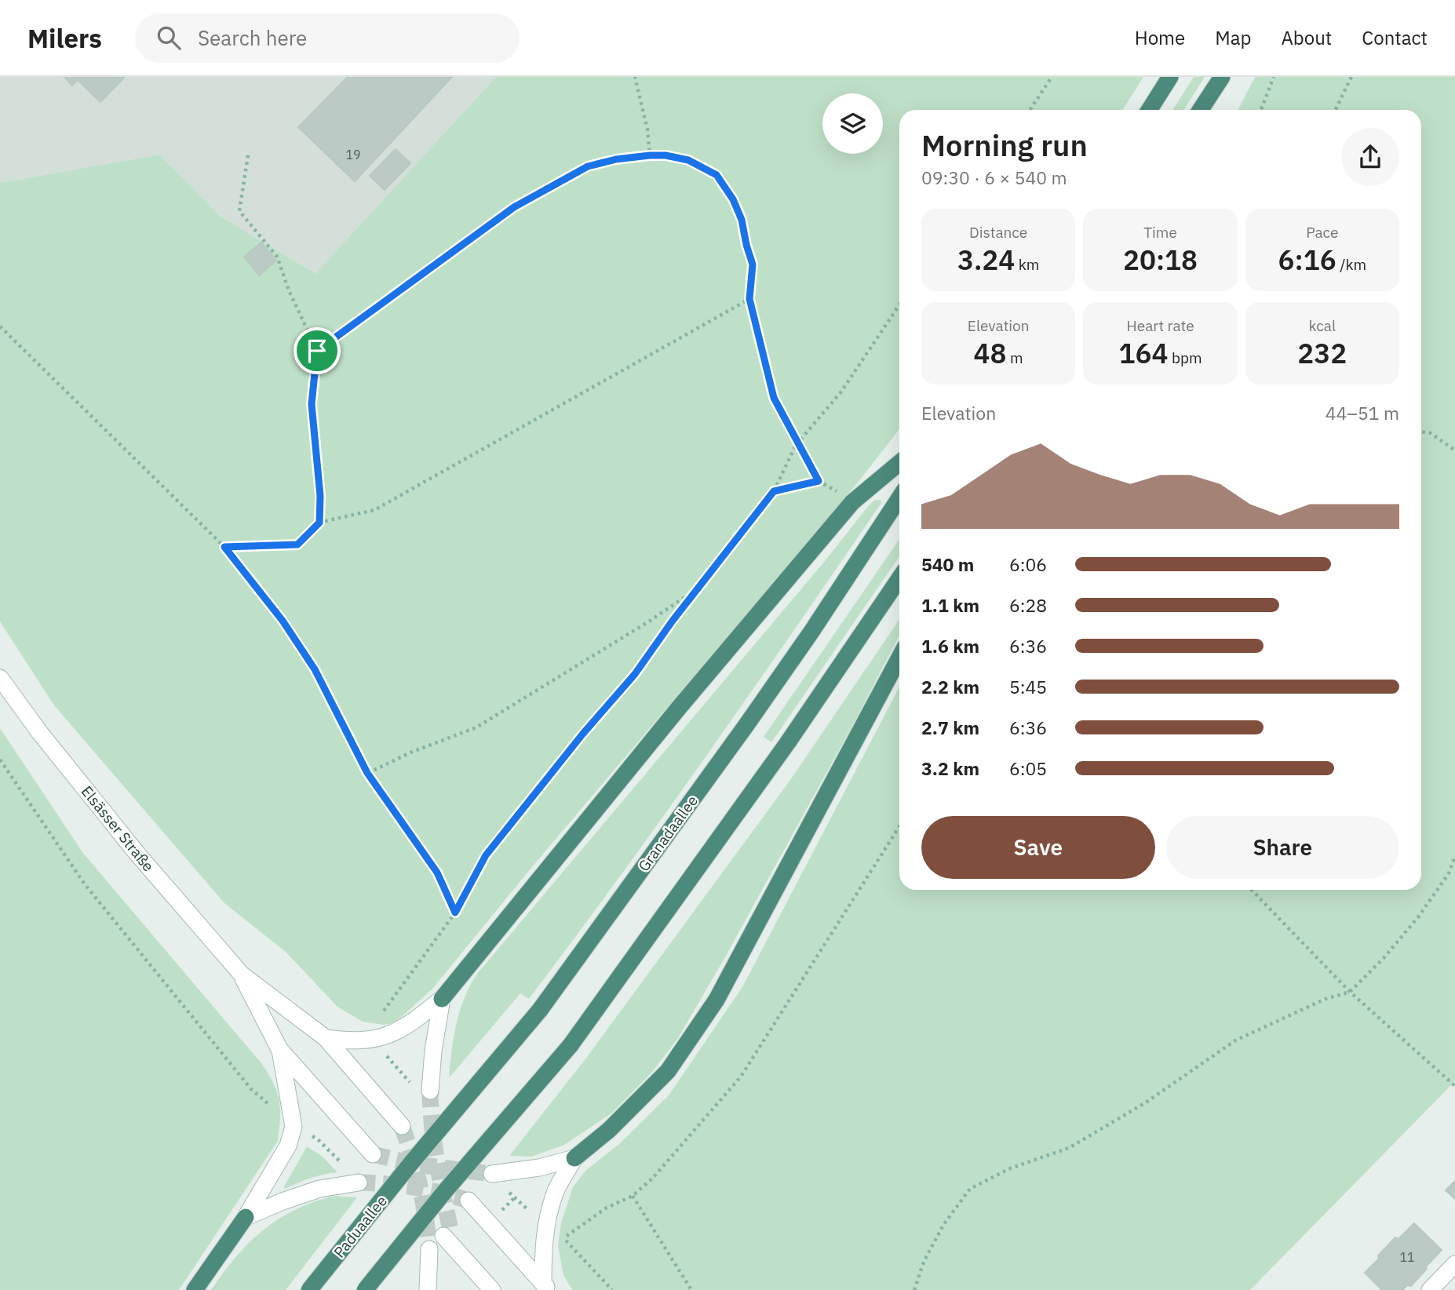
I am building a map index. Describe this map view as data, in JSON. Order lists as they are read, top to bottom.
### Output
{
  "streets": {
    "highway": ["Granadaallee", "Paduaallee"],
    "main road": ["Elsässer Straße"]
  },
  "crossings": [
    ["Granadaallee", "Paduaallee"]
  ],
  "house_numbers": ["19", "11"],
  "page": {
    "header": "Milers",
    "search": "Search here",
    "nav": [
      "Home",
      "Map",
      "About",
      "Contact"
    ],
    "heading": ["Morning run", "09:30 · 6 × 540 m"],
    "stats": [
      ["Distance", "3.24 km"],
      ["Time", "20:18"],
      ["Pace", "6:16 /km"],
      ["Elevation", "48 m"],
      ["Heart rate", "164 bpm"],
      ["kcal", "232"]
    ],
    "chart": ["Elevation", "44–51 m"],
    "list": [
      {
        "name": "540 m",
        "note": "6:06"
      },
      {
        "name": "1.1 km",
        "note": "6:28"
      },
      {
        "name": "1.6 km",
        "note": "6:36"
      },
      {
        "name": "2.2 km",
        "note": "5:45"
      },
      {
        "name": "2.7 km",
        "note": "6:36"
      },
      {
        "name": "3.2 km",
        "note": "6:05"
      }
    ],
    "buttons": ["Save", "Share"]
  }
}
